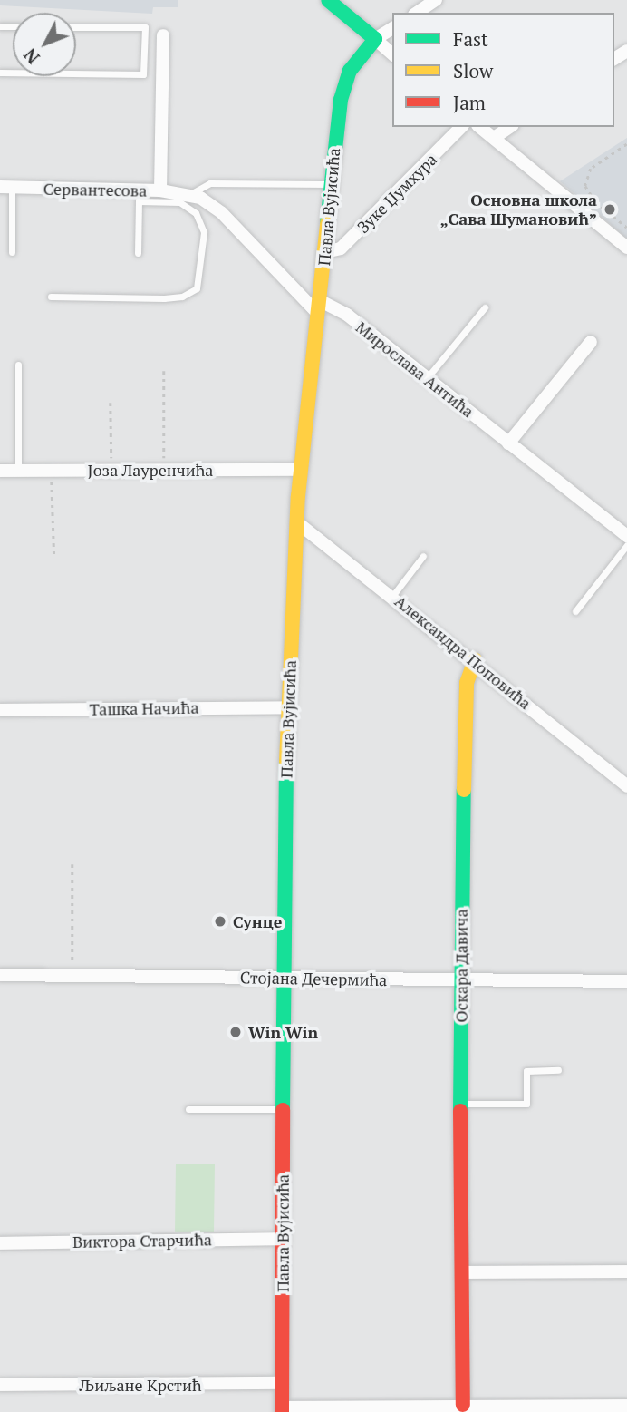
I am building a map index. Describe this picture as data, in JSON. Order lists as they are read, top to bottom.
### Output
{
  "streets": {
    "street": [
      "Сервантесова",
      "Зуке Џумхура",
      "Павла Вујисића",
      "Мирослава Антића",
      "Јоза Лауренчића",
      "Александра Поповића",
      "Ташка Начића",
      "Оскара Давича",
      "Стојана Дечермића",
      "Виктора Старчића",
      "Љиљане Крстић"
    ]
  },
  "crossings": [
    ["Сервантесова", "Павла Вујисића"],
    ["Сервантесова", "Мирослава Антића"],
    ["Зуке Џумхура", "Павла Вујисића"],
    ["Павла Вујисића", "Мирослава Антића"],
    ["Павла Вујисића", "Јоза Лауренчића"],
    ["Павла Вујисића", "Александра Поповића"],
    ["Павла Вујисића", "Ташка Начића"],
    ["Павла Вујисића", "Стојана Дечермића"],
    ["Павла Вујисића", "Виктора Старчића"],
    ["Павла Вујисића", "Љиљане Крстић"],
    ["Александра Поповића", "Оскара Давича"],
    ["Оскара Давича", "Стојана Дечермића"]
  ],
  "places": ["Основна школа „Сава Шумановић”", "Сунце", "Win Win"],
  "legend": ["Fast", "Slow", "Jam"],
  "north": "bottom left"
}
